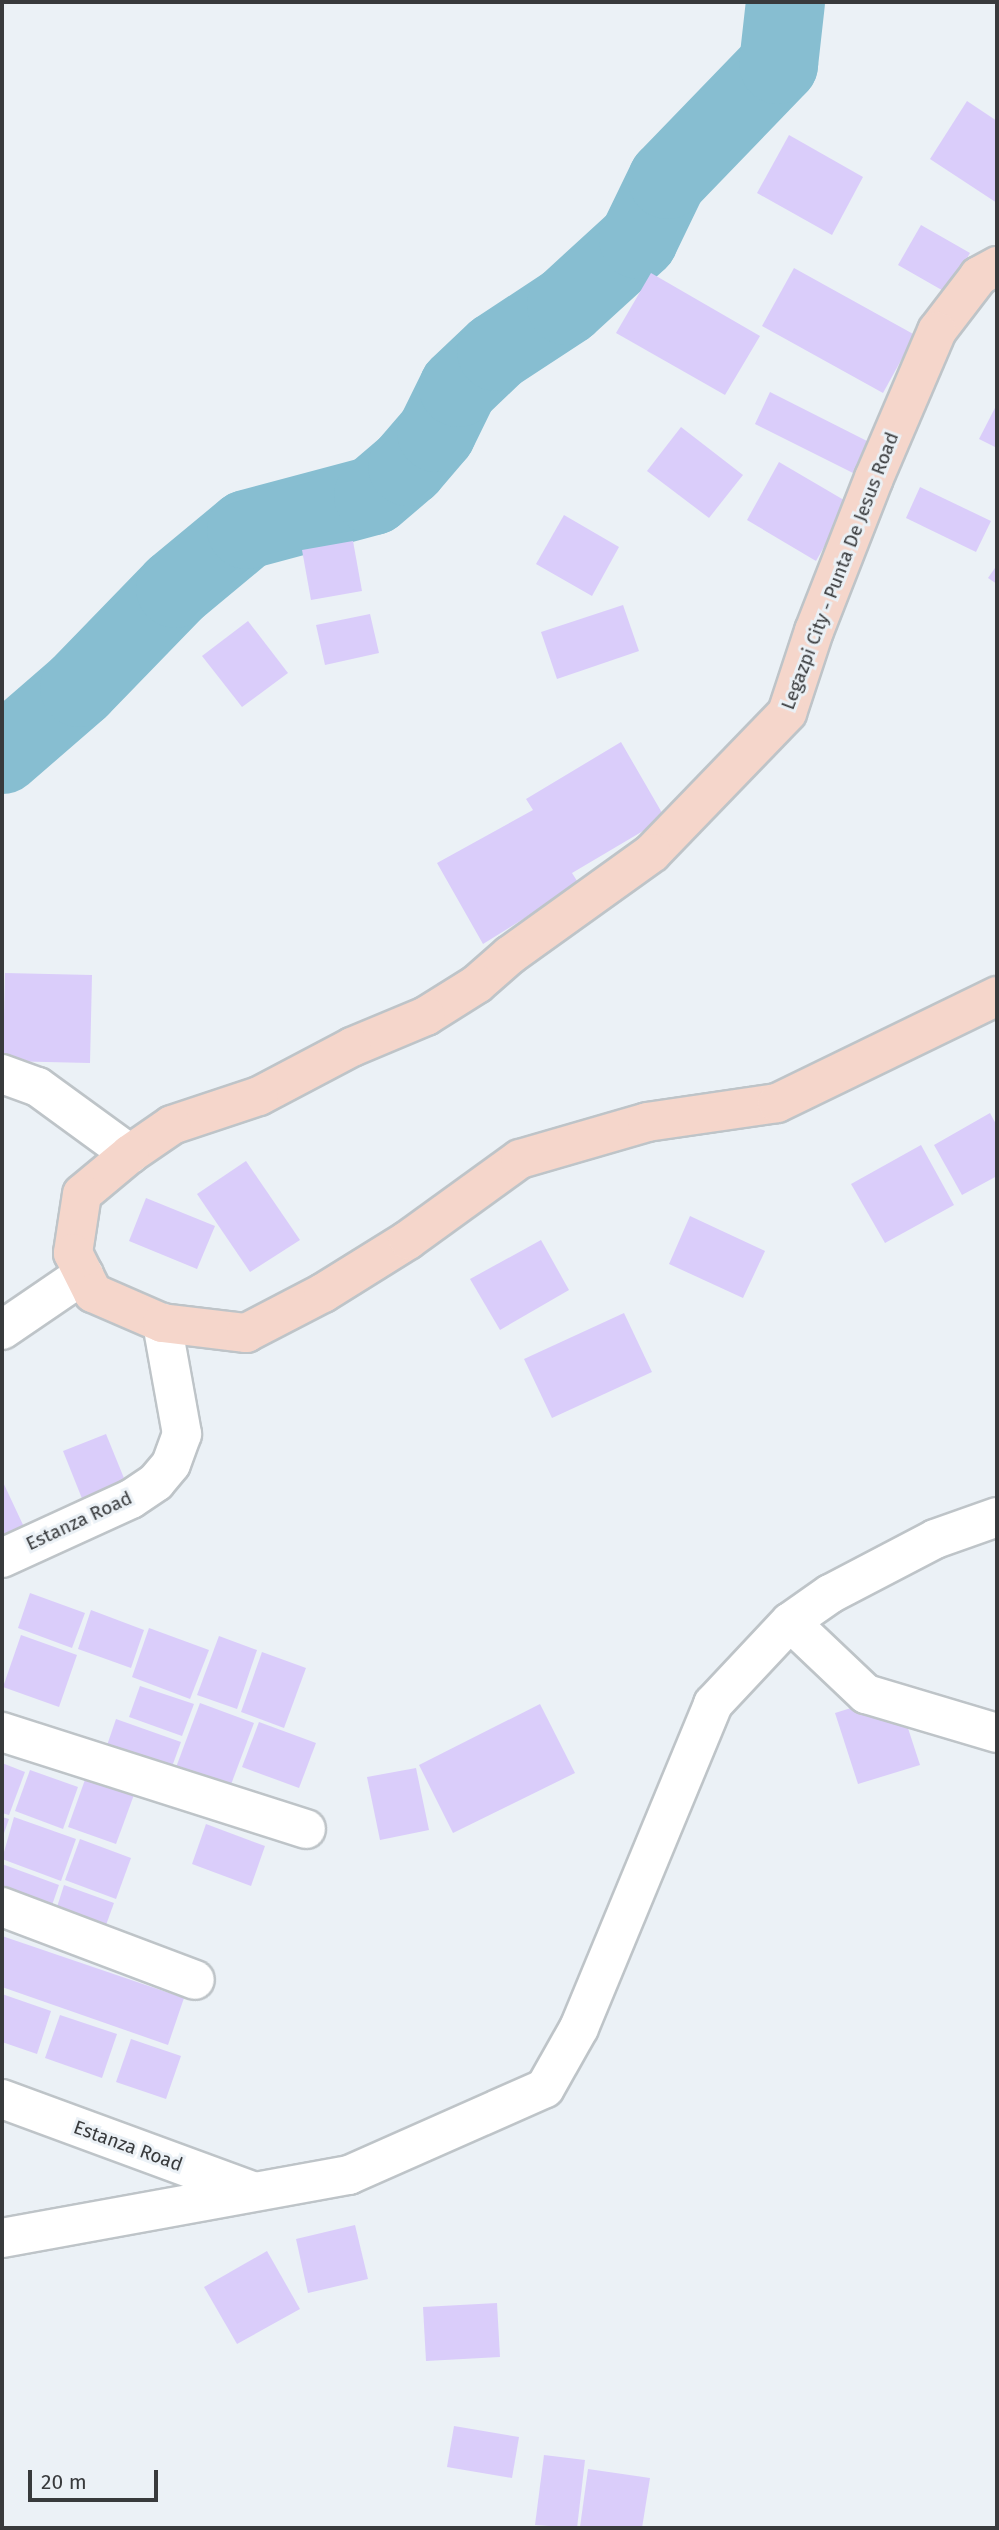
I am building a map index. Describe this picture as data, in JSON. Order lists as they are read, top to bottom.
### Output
{
  "streets": {
    "main road": ["Legazpi City - Punta De Jesus Road"],
    "street": ["Estanza Road"]
  },
  "crossings": [
    ["Legazpi City - Punta De Jesus Road", "Estanza Road"]
  ],
  "scale_bar": "20 m"
}
